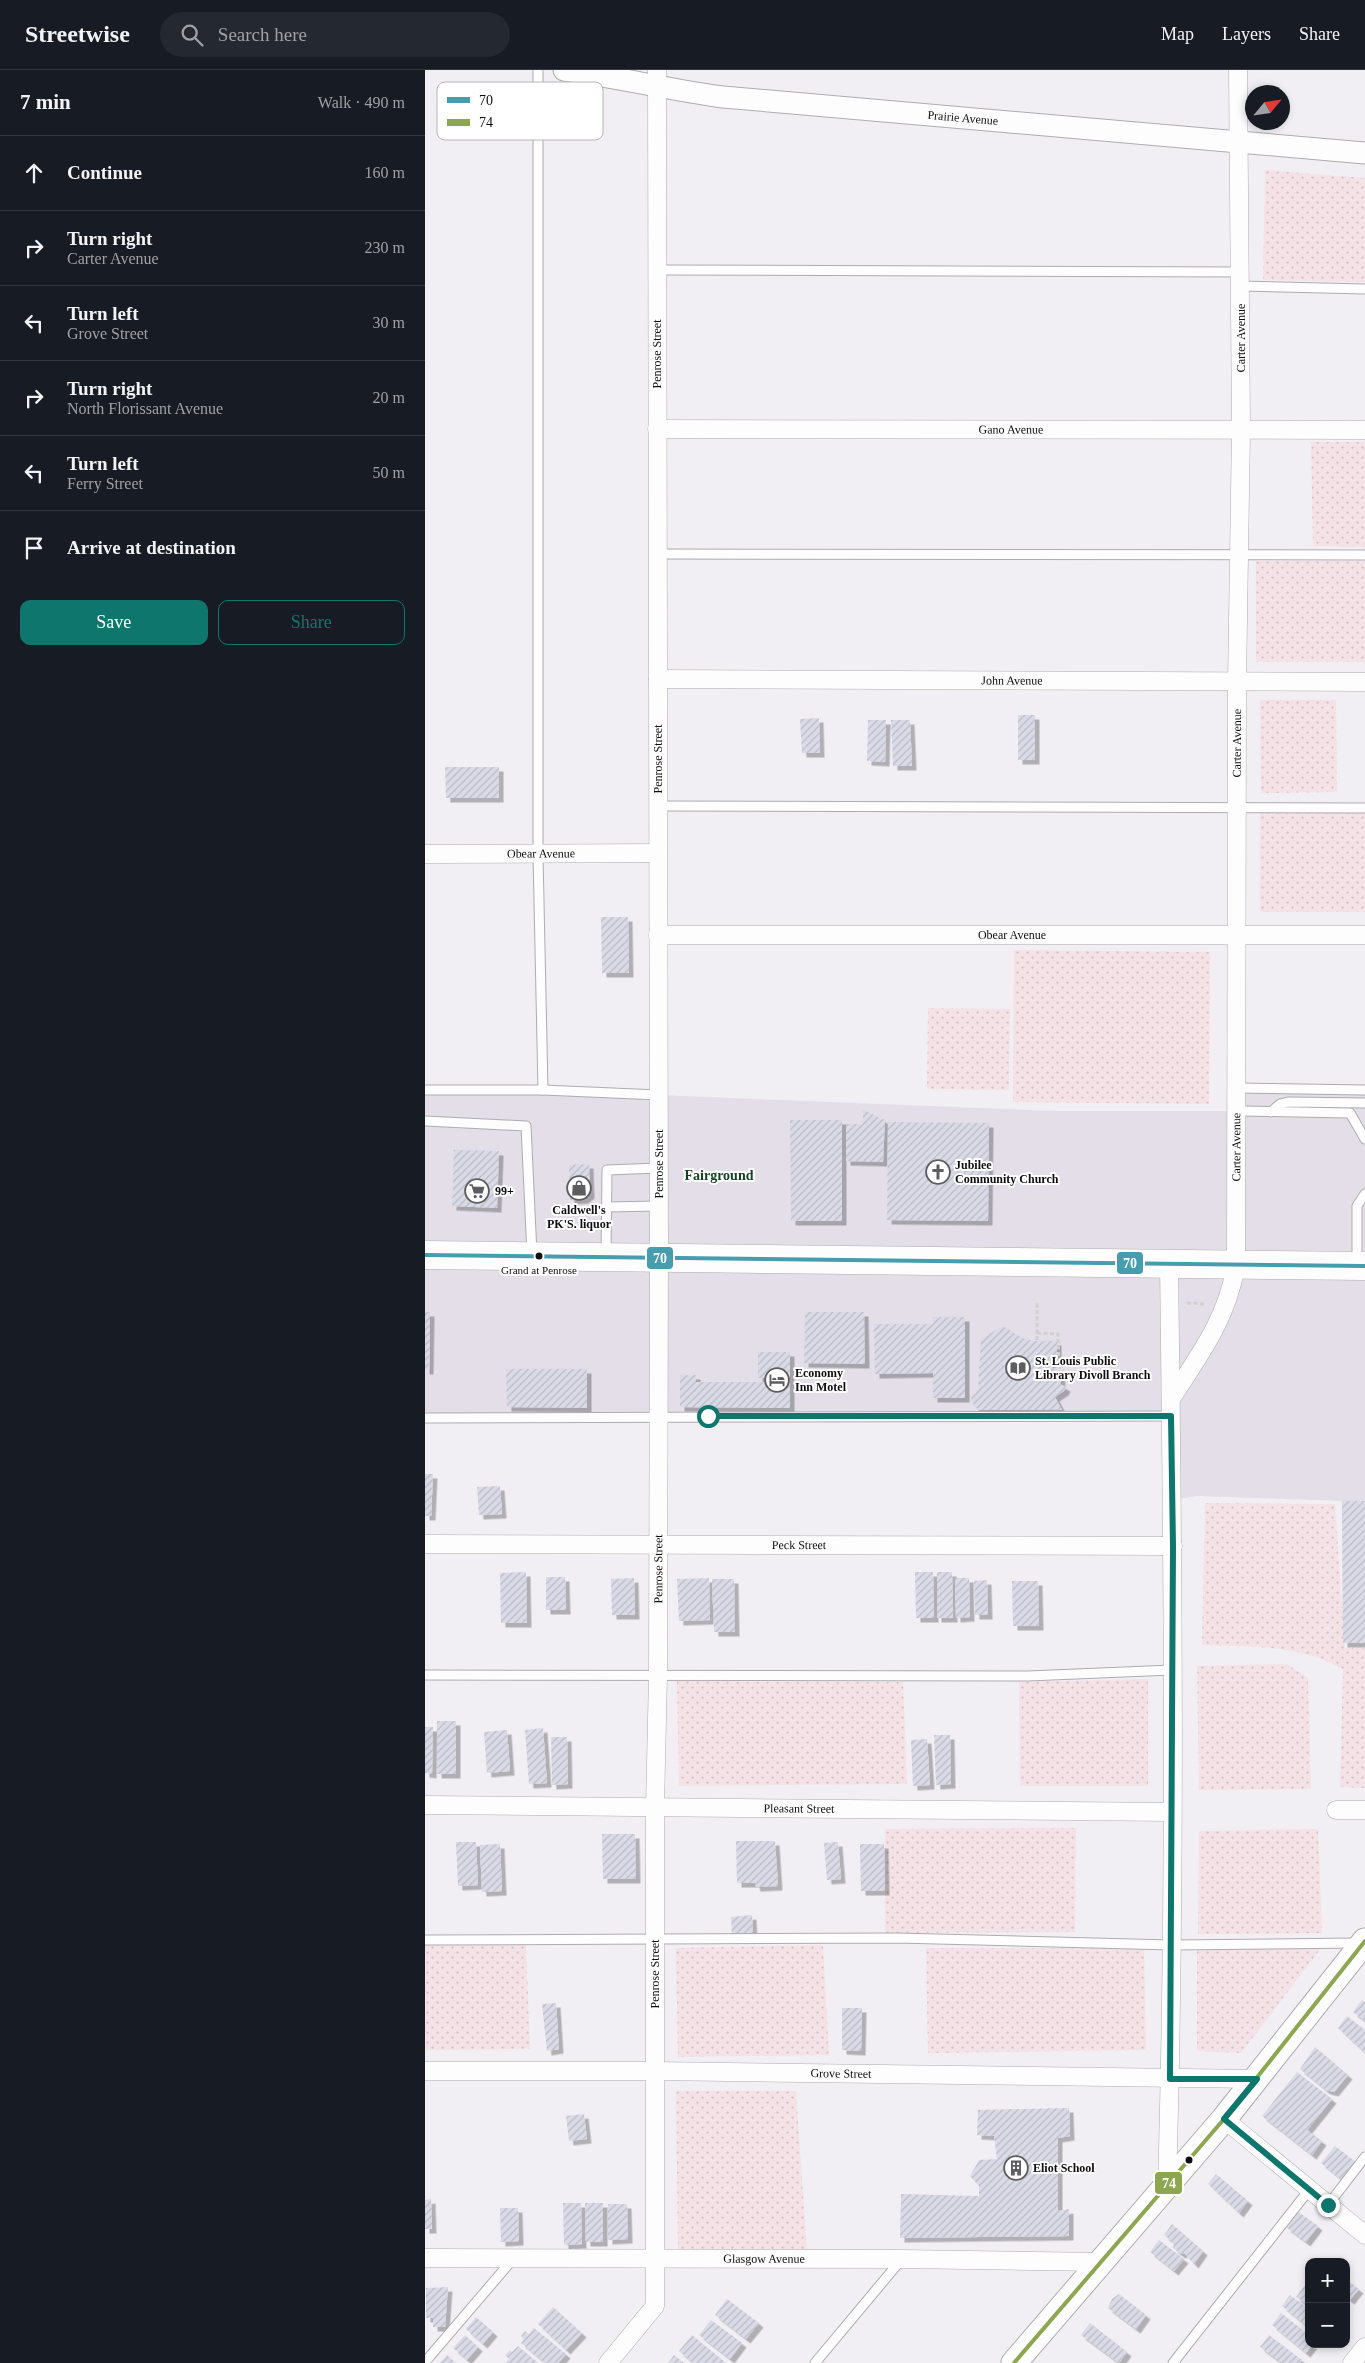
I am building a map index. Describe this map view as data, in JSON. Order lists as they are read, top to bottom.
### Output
{
  "streets": {
    "street": [
      "Prairie Avenue",
      "Carter Avenue",
      "Penrose Street",
      "Gano Avenue",
      "John Avenue",
      "Obear Avenue",
      "Peck Street",
      "Pleasant Street",
      "Grove Street",
      "Glasgow Avenue"
    ]
  },
  "crossings": [
    ["Prairie Avenue", "Carter Avenue"],
    ["Prairie Avenue", "Penrose Street"],
    ["Carter Avenue", "Gano Avenue"],
    ["Carter Avenue", "John Avenue"],
    ["Carter Avenue", "Obear Avenue"],
    ["Penrose Street", "Gano Avenue"],
    ["Penrose Street", "John Avenue"],
    ["Penrose Street", "Obear Avenue"],
    ["Penrose Street", "Peck Street"],
    ["Penrose Street", "Pleasant Street"],
    ["Penrose Street", "Grove Street"],
    ["Penrose Street", "Glasgow Avenue"]
  ],
  "districts": ["Fairground"],
  "places": {
    "church": ["Jubilee Community Church"],
    "shop": ["Caldwell's PK'S. liquor"],
    "supermarket": ["99+"],
    "other": ["Grand at Penrose"],
    "library": ["St. Louis Public Library Divoll Branch"],
    "hotel": ["Economy Inn Motel"],
    "building": ["Eliot School"]
  },
  "lines": ["transit line 70", "transit line 74"],
  "legend": ["70", "74"],
  "north": "top right",
  "page": {
    "header": "Streetwise",
    "search": "Search here",
    "nav": ["Map", "Layers", "Share"],
    "heading": ["7 min", "Walk · 490 m"],
    "list": [
      ["Continue", "160 m"],
      ["Turn right", "Carter Avenue", "230 m"],
      ["Turn left", "Grove Street", "30 m"],
      ["Turn right", "North Florissant Avenue", "20 m"],
      ["Turn left", "Ferry Street", "50 m"],
      "Arrive at destination"
    ],
    "buttons": ["Save", "Share"],
    "map_buttons": ["+", "−"]
  }
}
